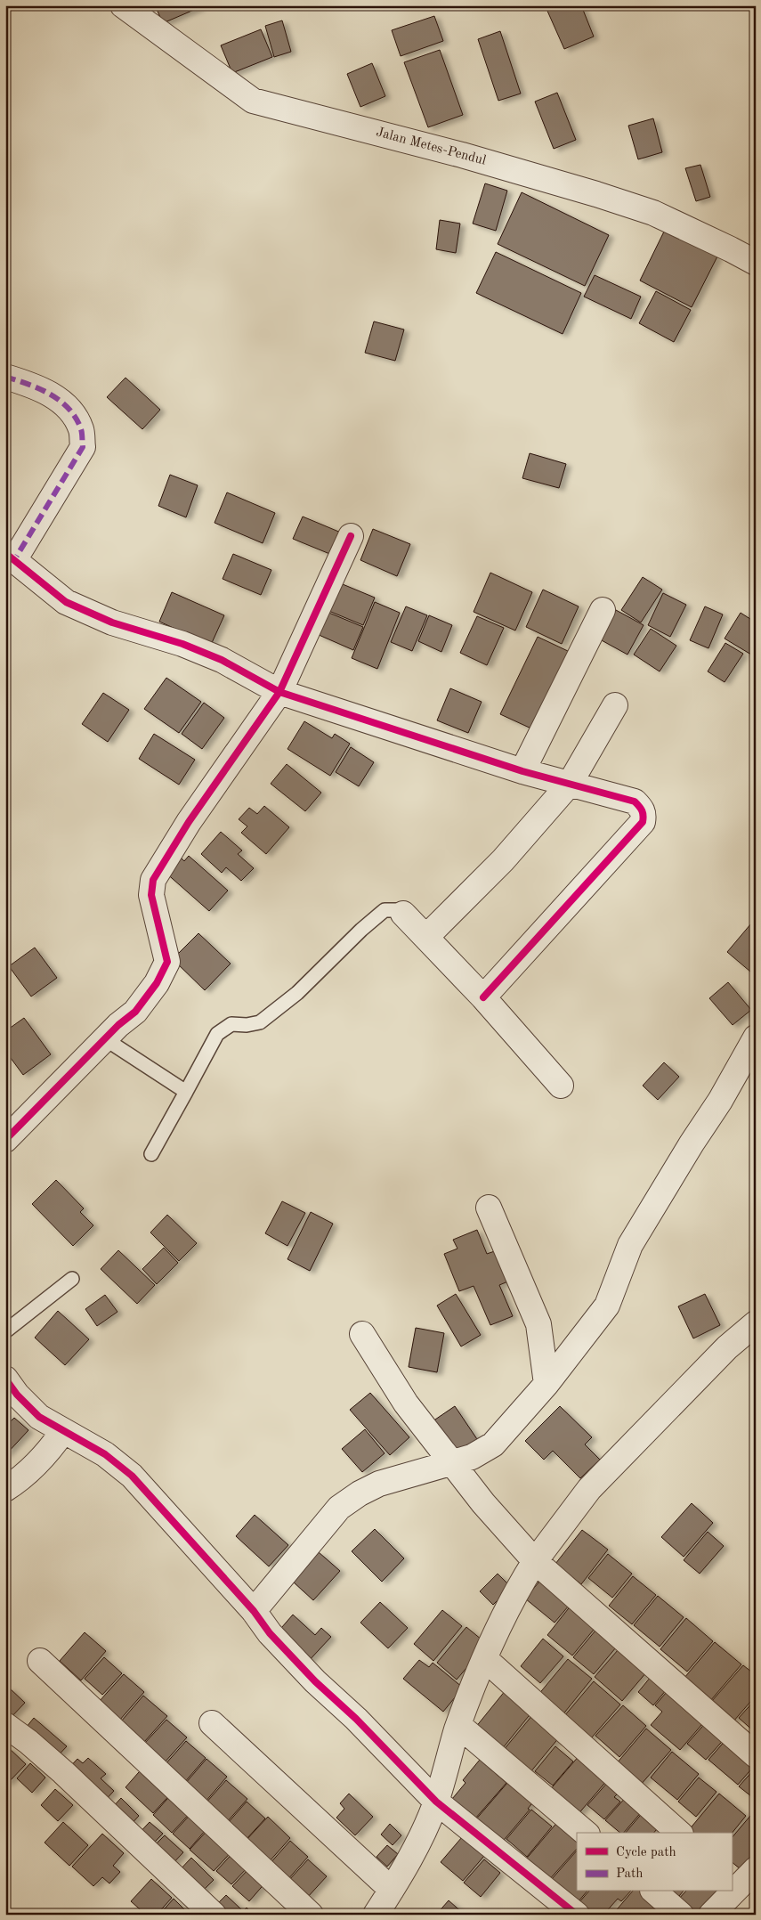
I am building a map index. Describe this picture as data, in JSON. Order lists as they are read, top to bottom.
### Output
{
  "streets": {
    "street": ["Jalan Metes-Pendul"]
  },
  "legend": ["Cycle path", "Path"]
}
